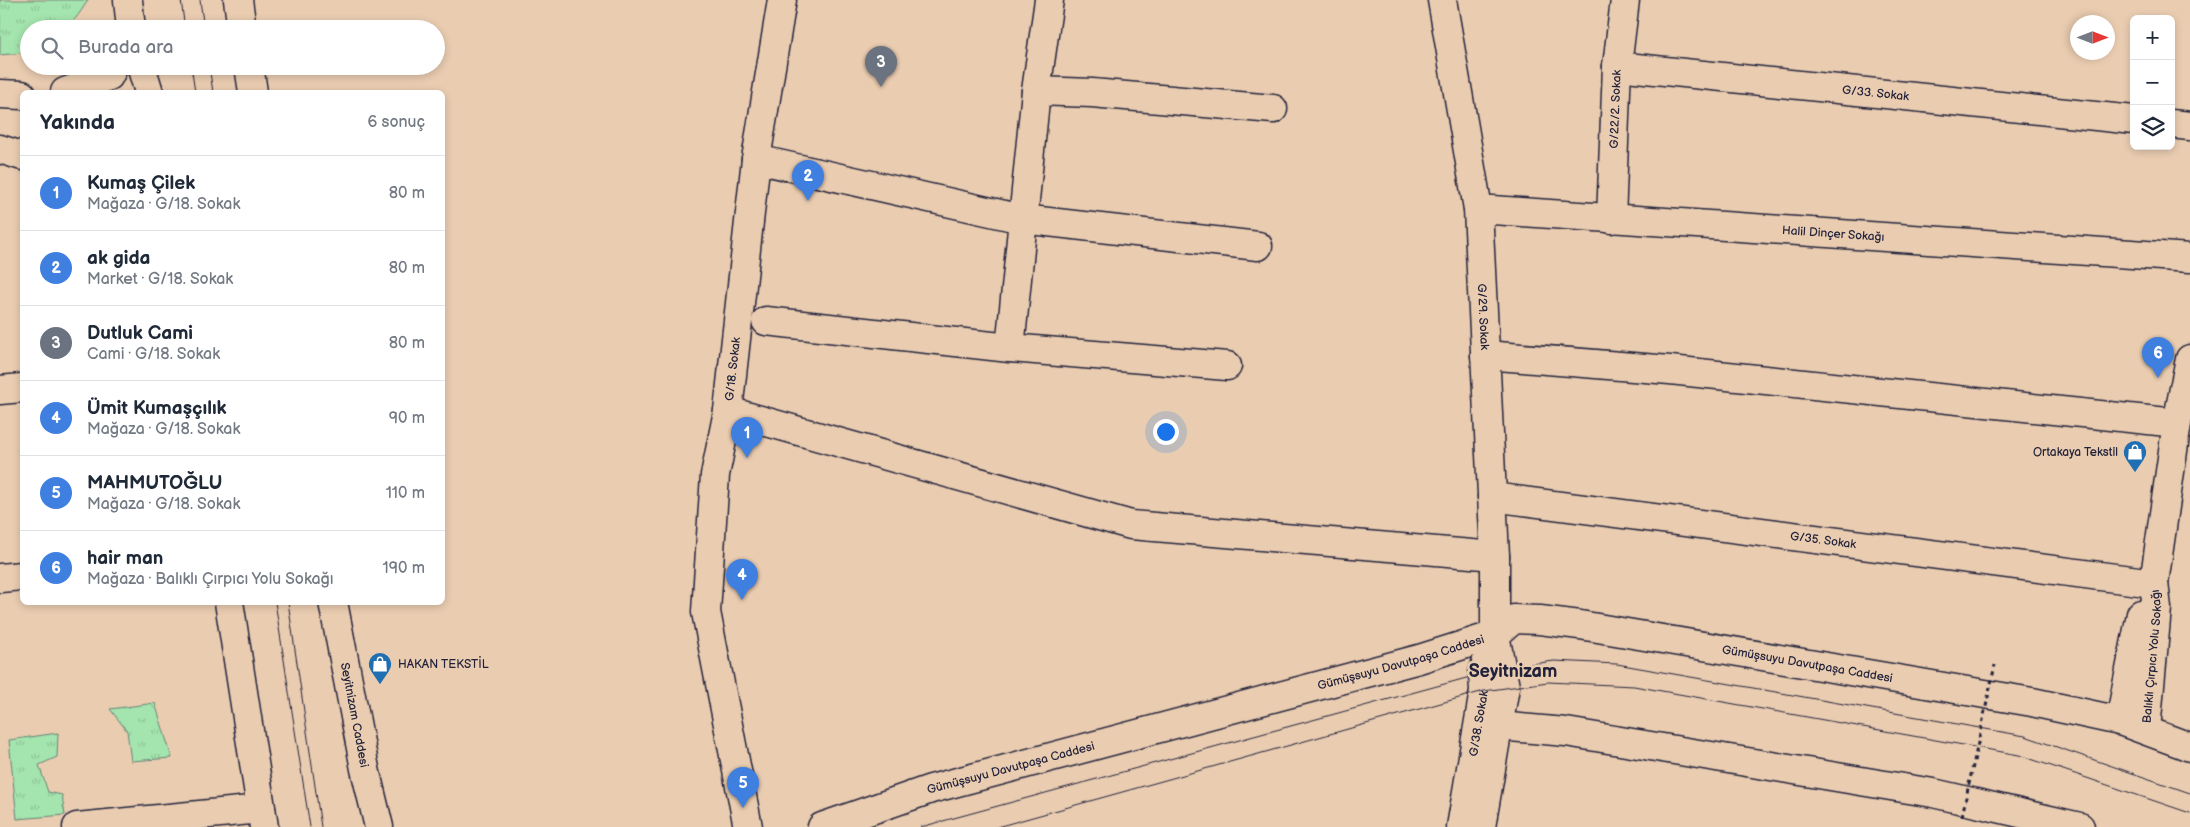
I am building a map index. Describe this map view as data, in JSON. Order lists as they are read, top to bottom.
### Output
{
  "streets": {
    "street": [
      "G/33. Sokak",
      "G/22/2. Sokak",
      "Halil Dinçer Sokağı",
      "G/29. Sokak",
      "G/18. Sokak",
      "G/35. Sokak",
      "Balıklı Çırpıcı Yolu Sokağı",
      "Gümüşsuyu Davutpaşa Caddesi",
      "Seyitnizam Caddesi",
      "G/38. Sokak"
    ]
  },
  "crossings": [
    ["G/33. Sokak", "G/22/2. Sokak"],
    ["G/22/2. Sokak", "Halil Dinçer Sokağı"],
    ["Halil Dinçer Sokağı", "G/29. Sokak"],
    ["G/29. Sokak", "G/35. Sokak"],
    ["G/29. Sokak", "Gümüşsuyu Davutpaşa Caddesi"],
    ["G/29. Sokak", "G/38. Sokak"],
    ["G/35. Sokak", "Balıklı Çırpıcı Yolu Sokağı"],
    ["Balıklı Çırpıcı Yolu Sokağı", "Gümüşsuyu Davutpaşa Caddesi"],
    ["Gümüşsuyu Davutpaşa Caddesi", "G/38. Sokak"]
  ],
  "districts": ["Seyitnizam"],
  "places": {
    "shop": ["Ortakaya Tekstil", "HAKAN TEKSTİL"]
  },
  "north": "right",
  "page": {
    "map_buttons": ["+", "−"],
    "search": "Burada ara",
    "pins": [
      "3",
      "2",
      "6",
      "1",
      "4",
      "5"
    ],
    "heading": ["Yakında", "6 sonuç"],
    "list": [
      {
        "mark": "1",
        "name": "Kumaş Çilek",
        "note": "Mağaza · G/18. Sokak",
        "value": "80 m"
      },
      {
        "mark": "2",
        "name": "ak gida",
        "note": "Market · G/18. Sokak",
        "value": "80 m"
      },
      {
        "mark": "3",
        "name": "Dutluk Cami",
        "note": "Cami · G/18. Sokak",
        "value": "80 m"
      },
      {
        "mark": "4",
        "name": "Ümit Kumaşçılık",
        "note": "Mağaza · G/18. Sokak",
        "value": "90 m"
      },
      {
        "mark": "5",
        "name": "MAHMUTOĞLU",
        "note": "Mağaza · G/18. Sokak",
        "value": "110 m"
      },
      {
        "mark": "6",
        "name": "hair man",
        "note": "Mağaza · Balıklı Çırpıcı Yolu Sokağı",
        "value": "190 m"
      }
    ]
  }
}
